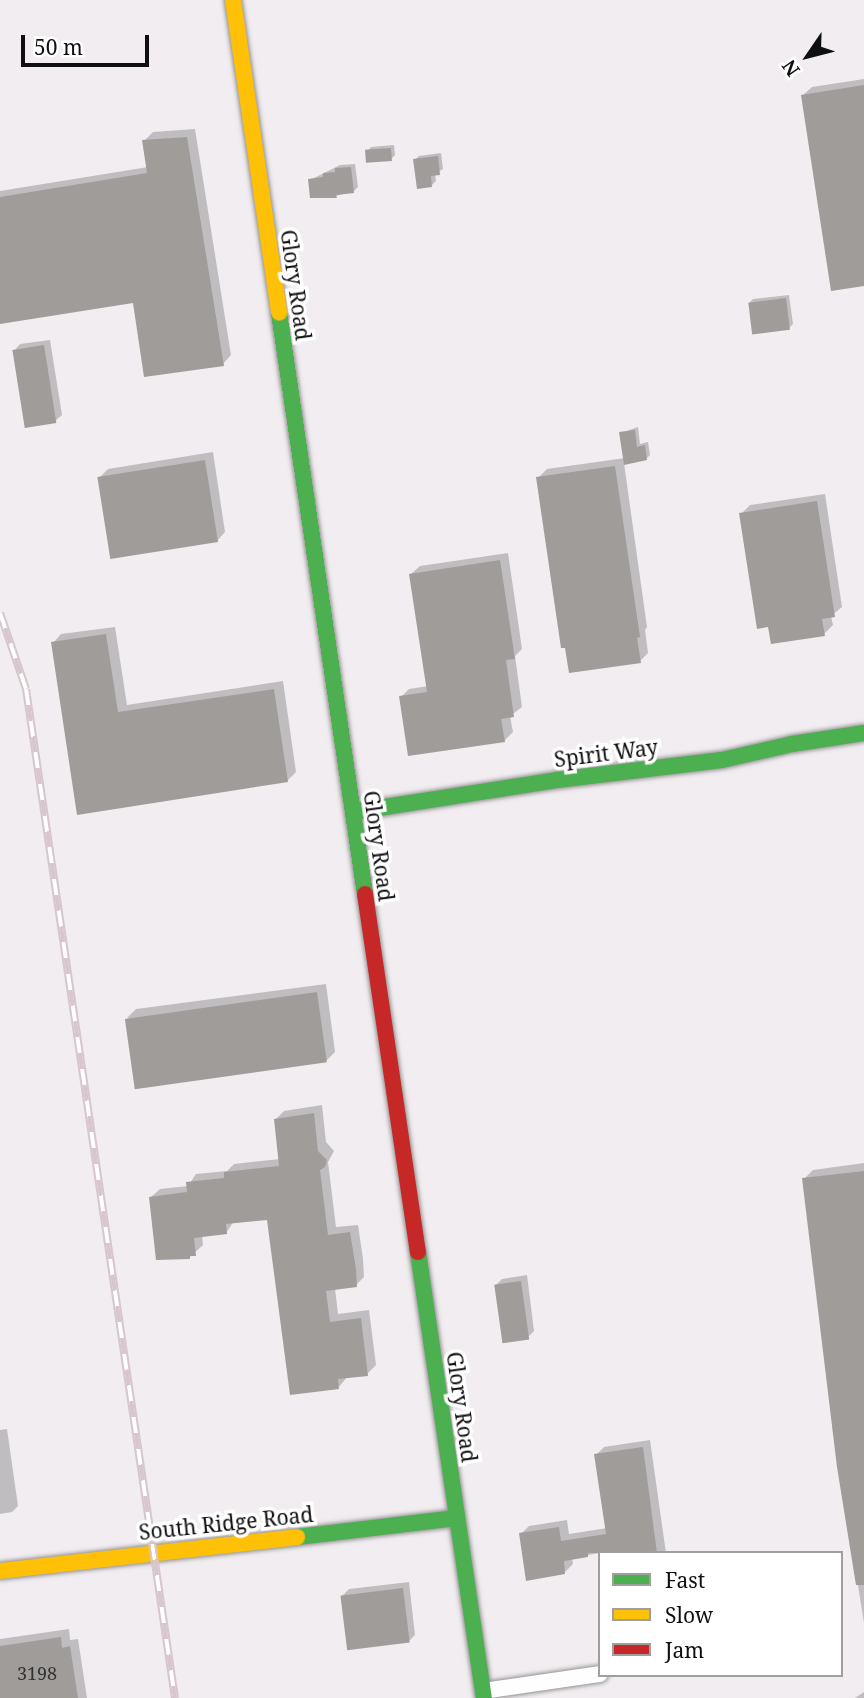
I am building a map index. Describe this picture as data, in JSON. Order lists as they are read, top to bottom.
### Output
{
  "streets": {
    "street": ["Glory Road", "Spirit Way", "South Ridge Road"]
  },
  "crossings": [
    ["Glory Road", "Spirit Way"],
    ["Glory Road", "South Ridge Road"]
  ],
  "house_numbers": ["3198"],
  "legend": ["Fast", "Slow", "Jam"],
  "scale_bar": "50 m",
  "north": "bottom left"
}
